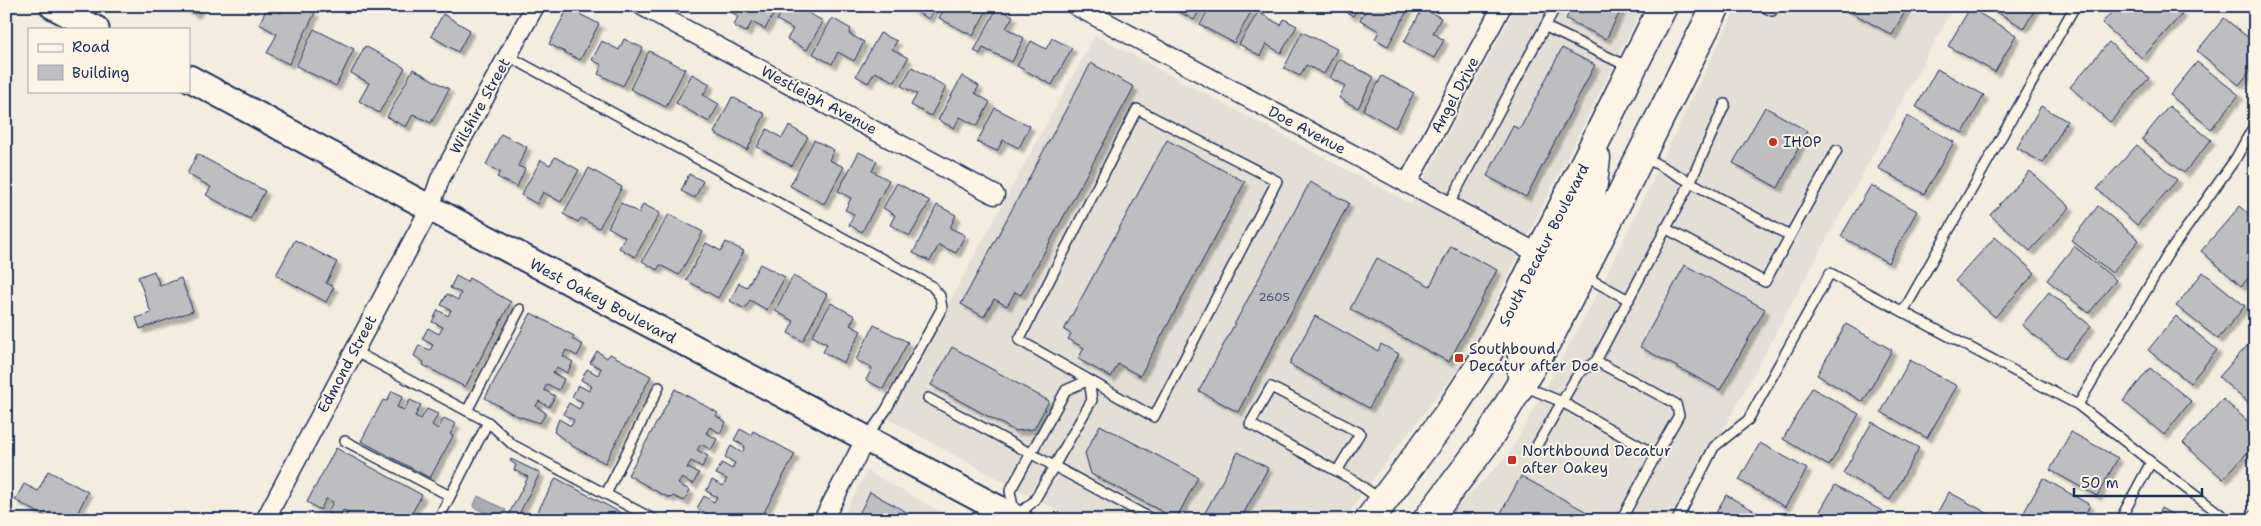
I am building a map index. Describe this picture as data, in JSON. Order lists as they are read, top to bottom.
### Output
{
  "streets": {
    "main road": ["South Decatur Boulevard", "West Oakey Boulevard"],
    "street": [
      "Angel Drive",
      "Westleigh Avenue",
      "Wilshire Street",
      "Doe Avenue",
      "Edmond Street"
    ]
  },
  "crossings": [
    ["Angel Drive", "Doe Avenue"],
    ["Wilshire Street", "West Oakey Boulevard"],
    ["Wilshire Street", "Edmond Street"],
    ["Doe Avenue", "South Decatur Boulevard"],
    ["West Oakey Boulevard", "Edmond Street"]
  ],
  "places": {
    "other": ["IHOP"],
    "transit": ["Southbound Decatur after Doe", "Northbound Decatur after Oakey"]
  },
  "house_numbers": ["2605"],
  "legend": ["Road", "Building"],
  "scale_bar": "50 m"
}
